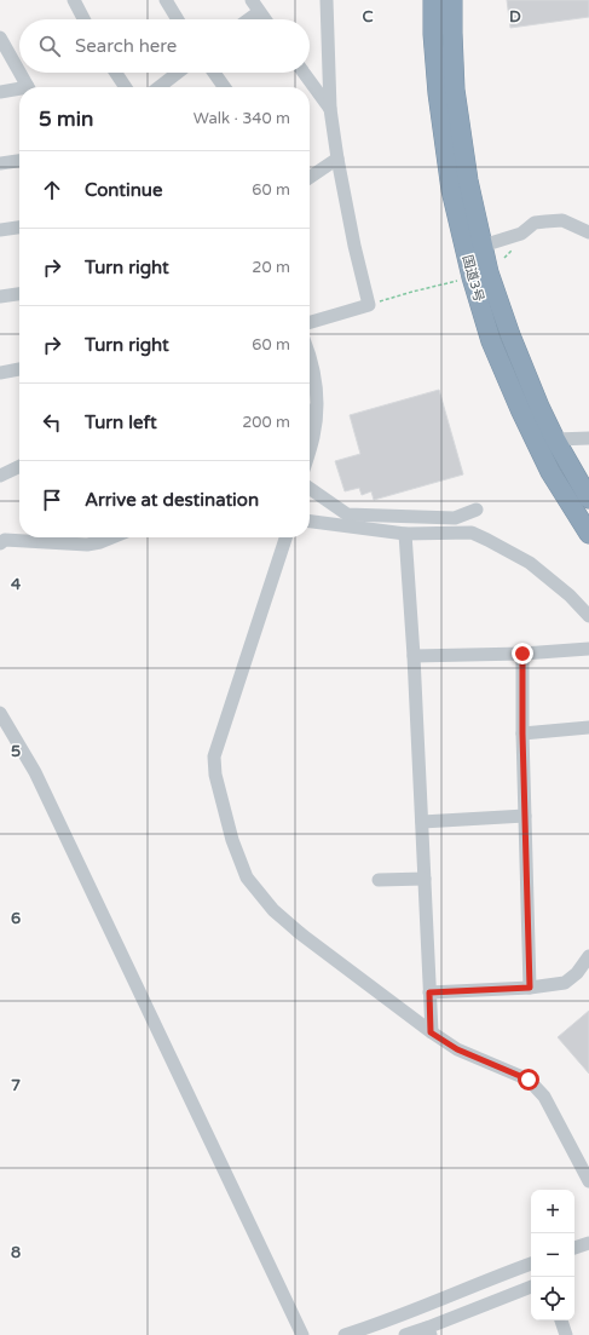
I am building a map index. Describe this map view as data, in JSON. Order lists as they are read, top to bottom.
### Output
{
  "streets": {
    "highway": ["国道3号"]
  },
  "page": {
    "search": "Search here",
    "heading": ["5 min", "Walk · 340 m"],
    "list": [
      ["Continue", "60 m"],
      ["Turn right", "20 m"],
      ["Turn right", "60 m"],
      ["Turn left", "200 m"],
      "Arrive at destination"
    ],
    "map_buttons": ["+", "−"]
  },
  "grid": {
    "columns": ["C", "D"],
    "rows": [
      "4",
      "5",
      "6",
      "7",
      "8"
    ]
  }
}
